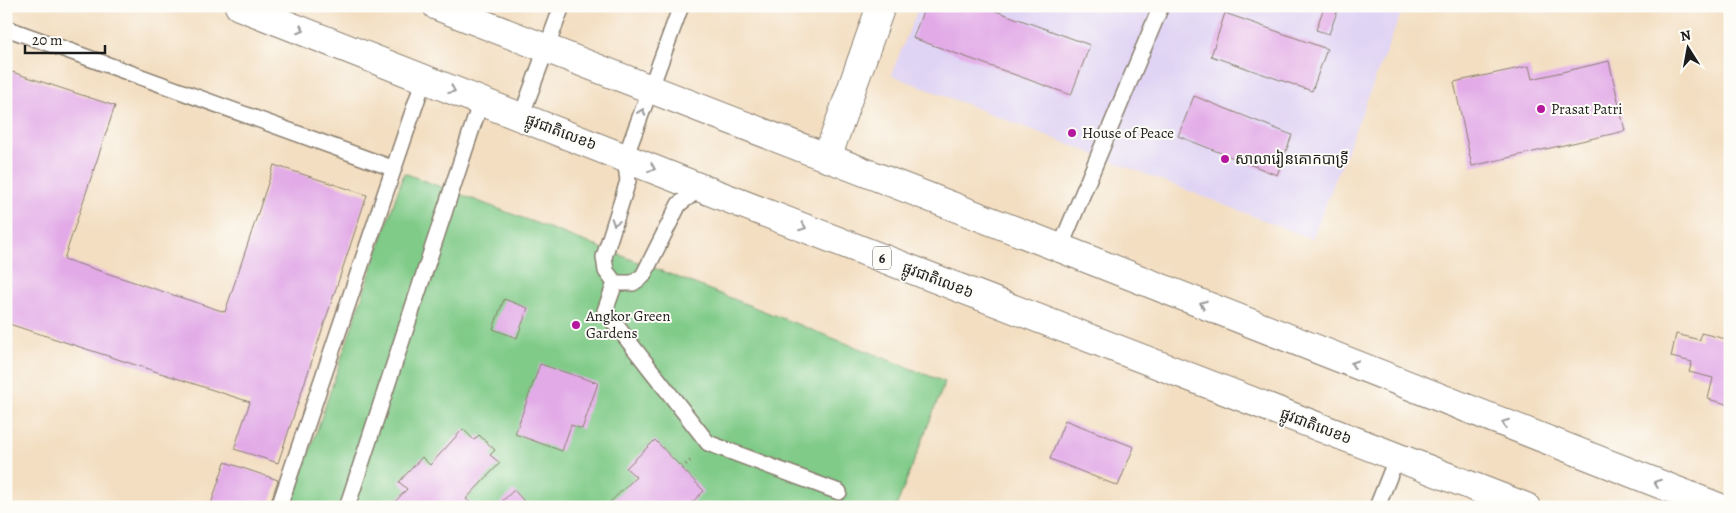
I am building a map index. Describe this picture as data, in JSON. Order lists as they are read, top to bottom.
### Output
{
  "streets": {
    "main road": ["ផ្លូវជាតិលេខ៦", "6"]
  },
  "places": [
    "Prasat Patri",
    "House of Peace",
    "សាលារៀនគោកបាទ្រី",
    "Angkor Green Gardens"
  ],
  "scale_bar": "20 m",
  "north": "top"
}
